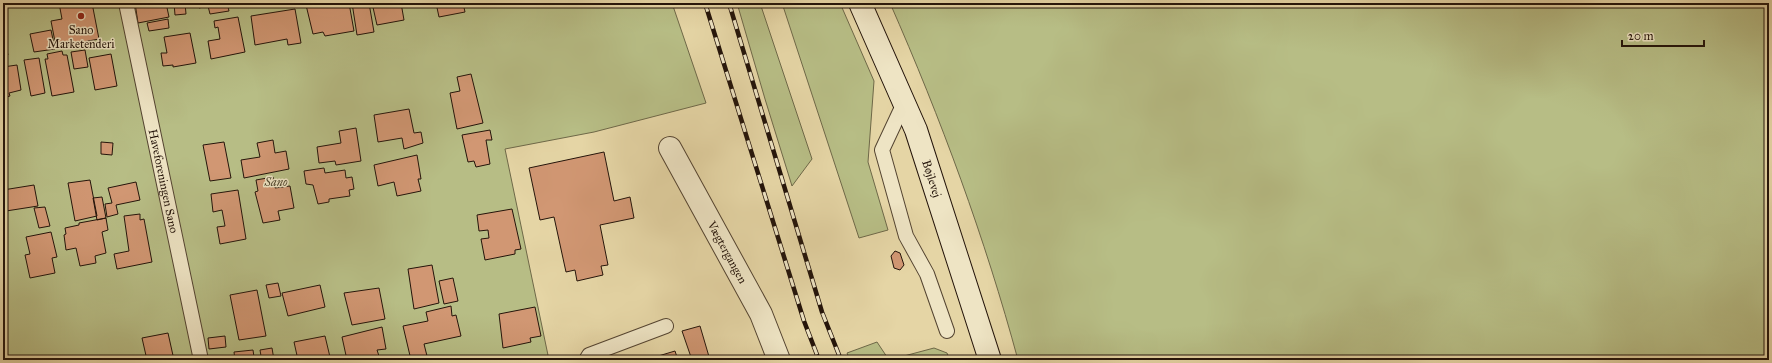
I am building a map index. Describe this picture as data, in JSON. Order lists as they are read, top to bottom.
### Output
{
  "streets": {
    "street": ["Bøjlevej", "Vægtergangen"],
    "lane": ["Haveforeningen Sano"]
  },
  "parks": ["Sano"],
  "places": ["Sano Marketenderi"],
  "scale_bar": "20 m"
}
